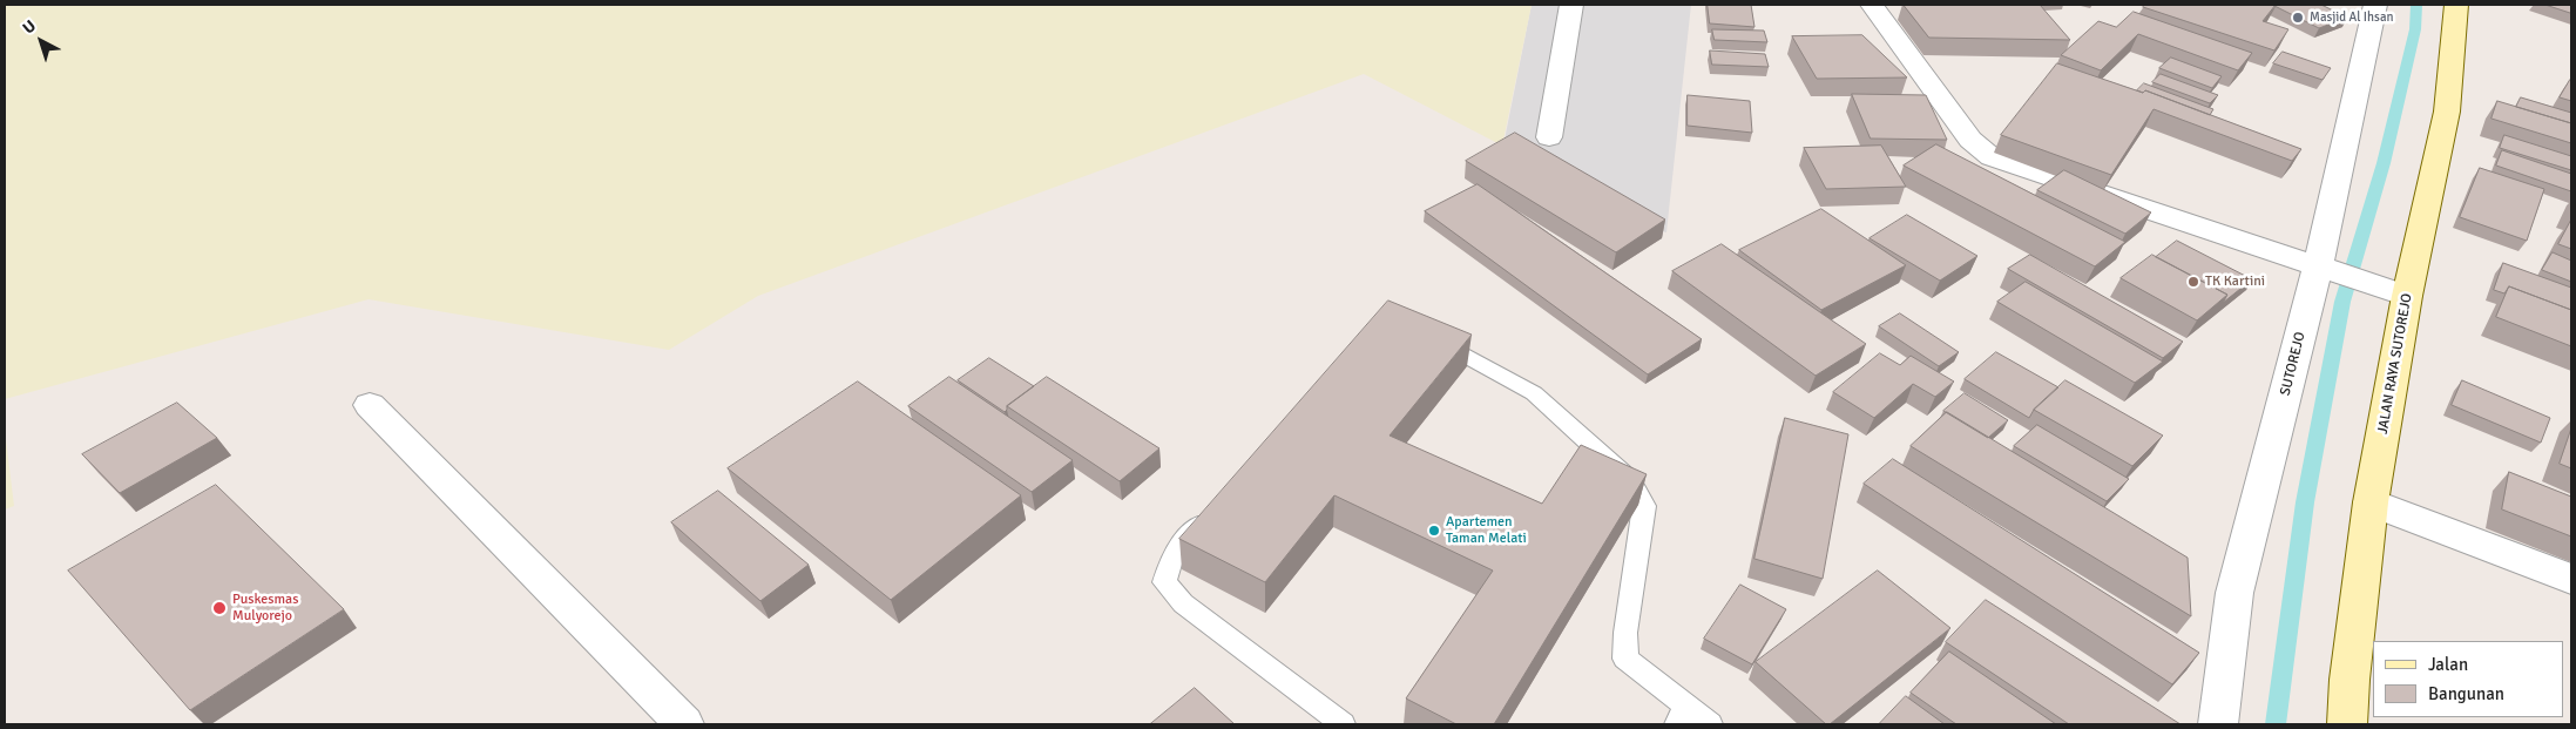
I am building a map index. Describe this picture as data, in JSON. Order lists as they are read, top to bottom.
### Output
{
  "streets": {
    "main road": ["JALAN RAYA SUTOREJO"],
    "street": ["SUTOREJO"]
  },
  "places": [
    "Masjid Al Ihsan",
    "TK Kartini",
    "Apartemen Taman Melati",
    "Puskesmas Mulyorejo"
  ],
  "legend": ["Jalan", "Bangunan"],
  "north": "top left"
}
